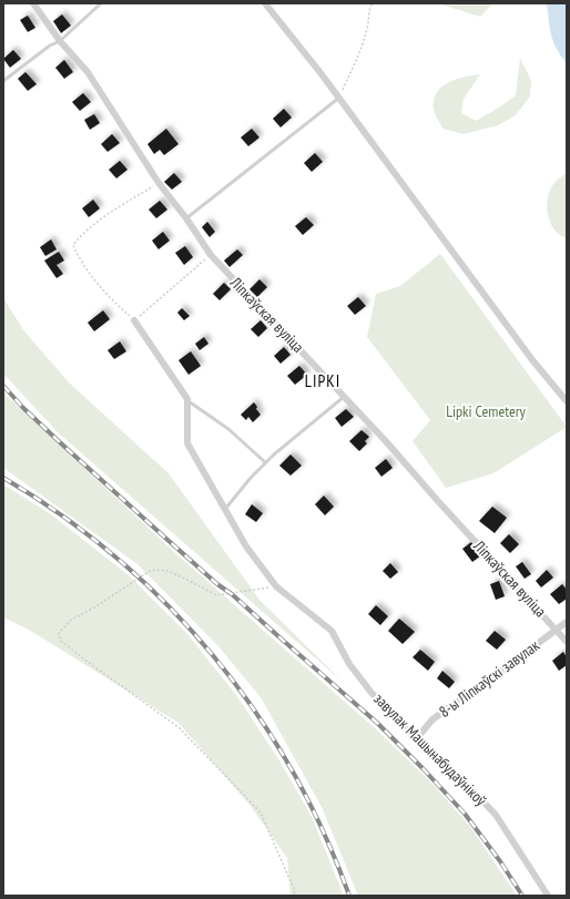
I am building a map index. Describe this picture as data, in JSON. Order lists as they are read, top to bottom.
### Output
{
  "streets": {
    "street": ["Ліпкаўская вуліца", "8-ы Ліпкаўскі завулак", "завулак Машынабудаўнікоў"]
  },
  "crossings": [
    ["Ліпкаўская вуліца", "8-ы Ліпкаўскі завулак"],
    ["8-ы Ліпкаўскі завулак", "завулак Машынабудаўнікоў"]
  ],
  "districts": ["LIPKI"],
  "parks": ["Lipki Cemetery"]
}
